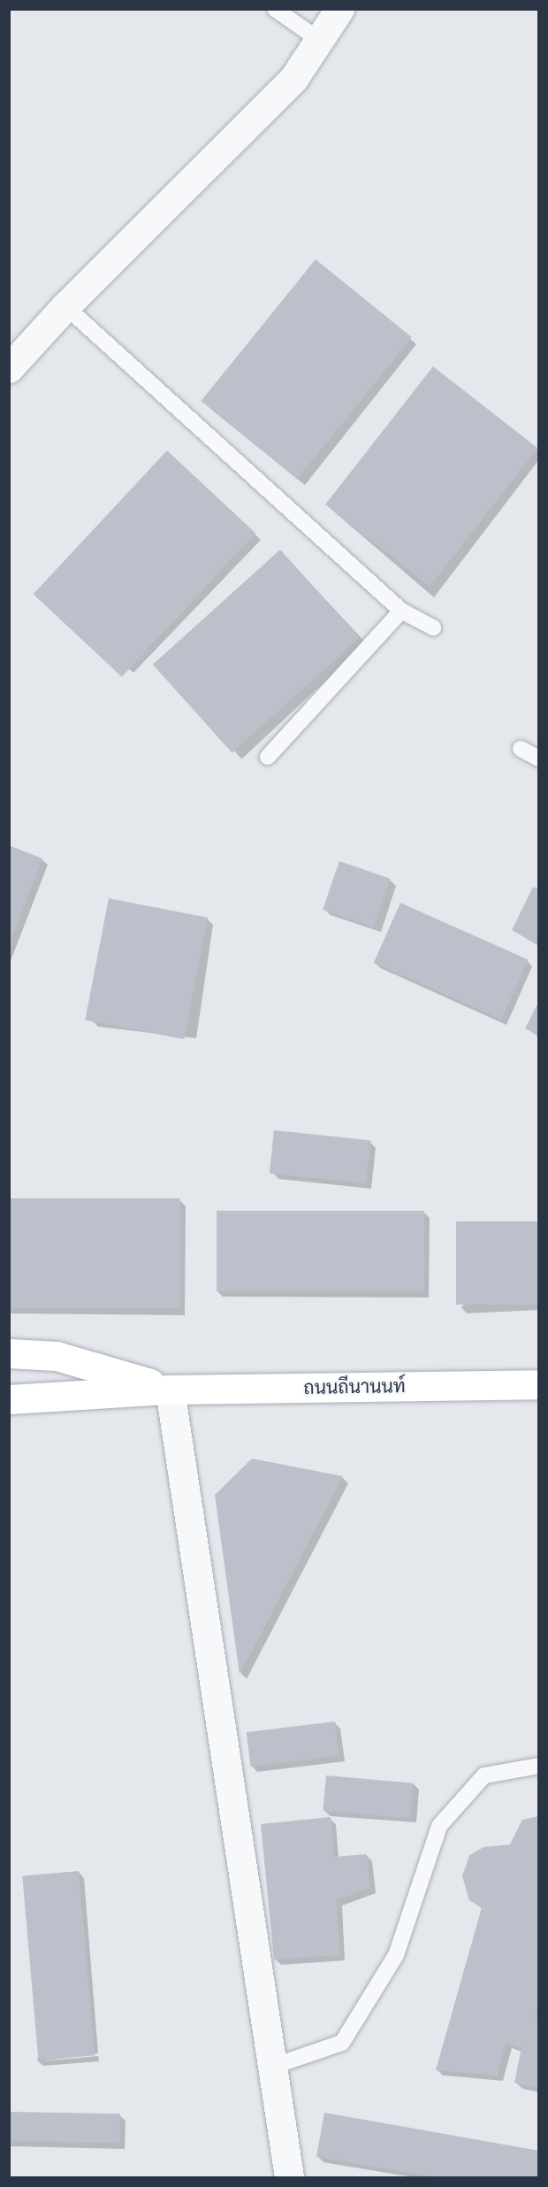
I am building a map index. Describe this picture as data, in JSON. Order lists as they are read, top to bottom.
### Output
{
  "streets": {
    "main road": ["ถนนถีนานนท์"]
  }
}
